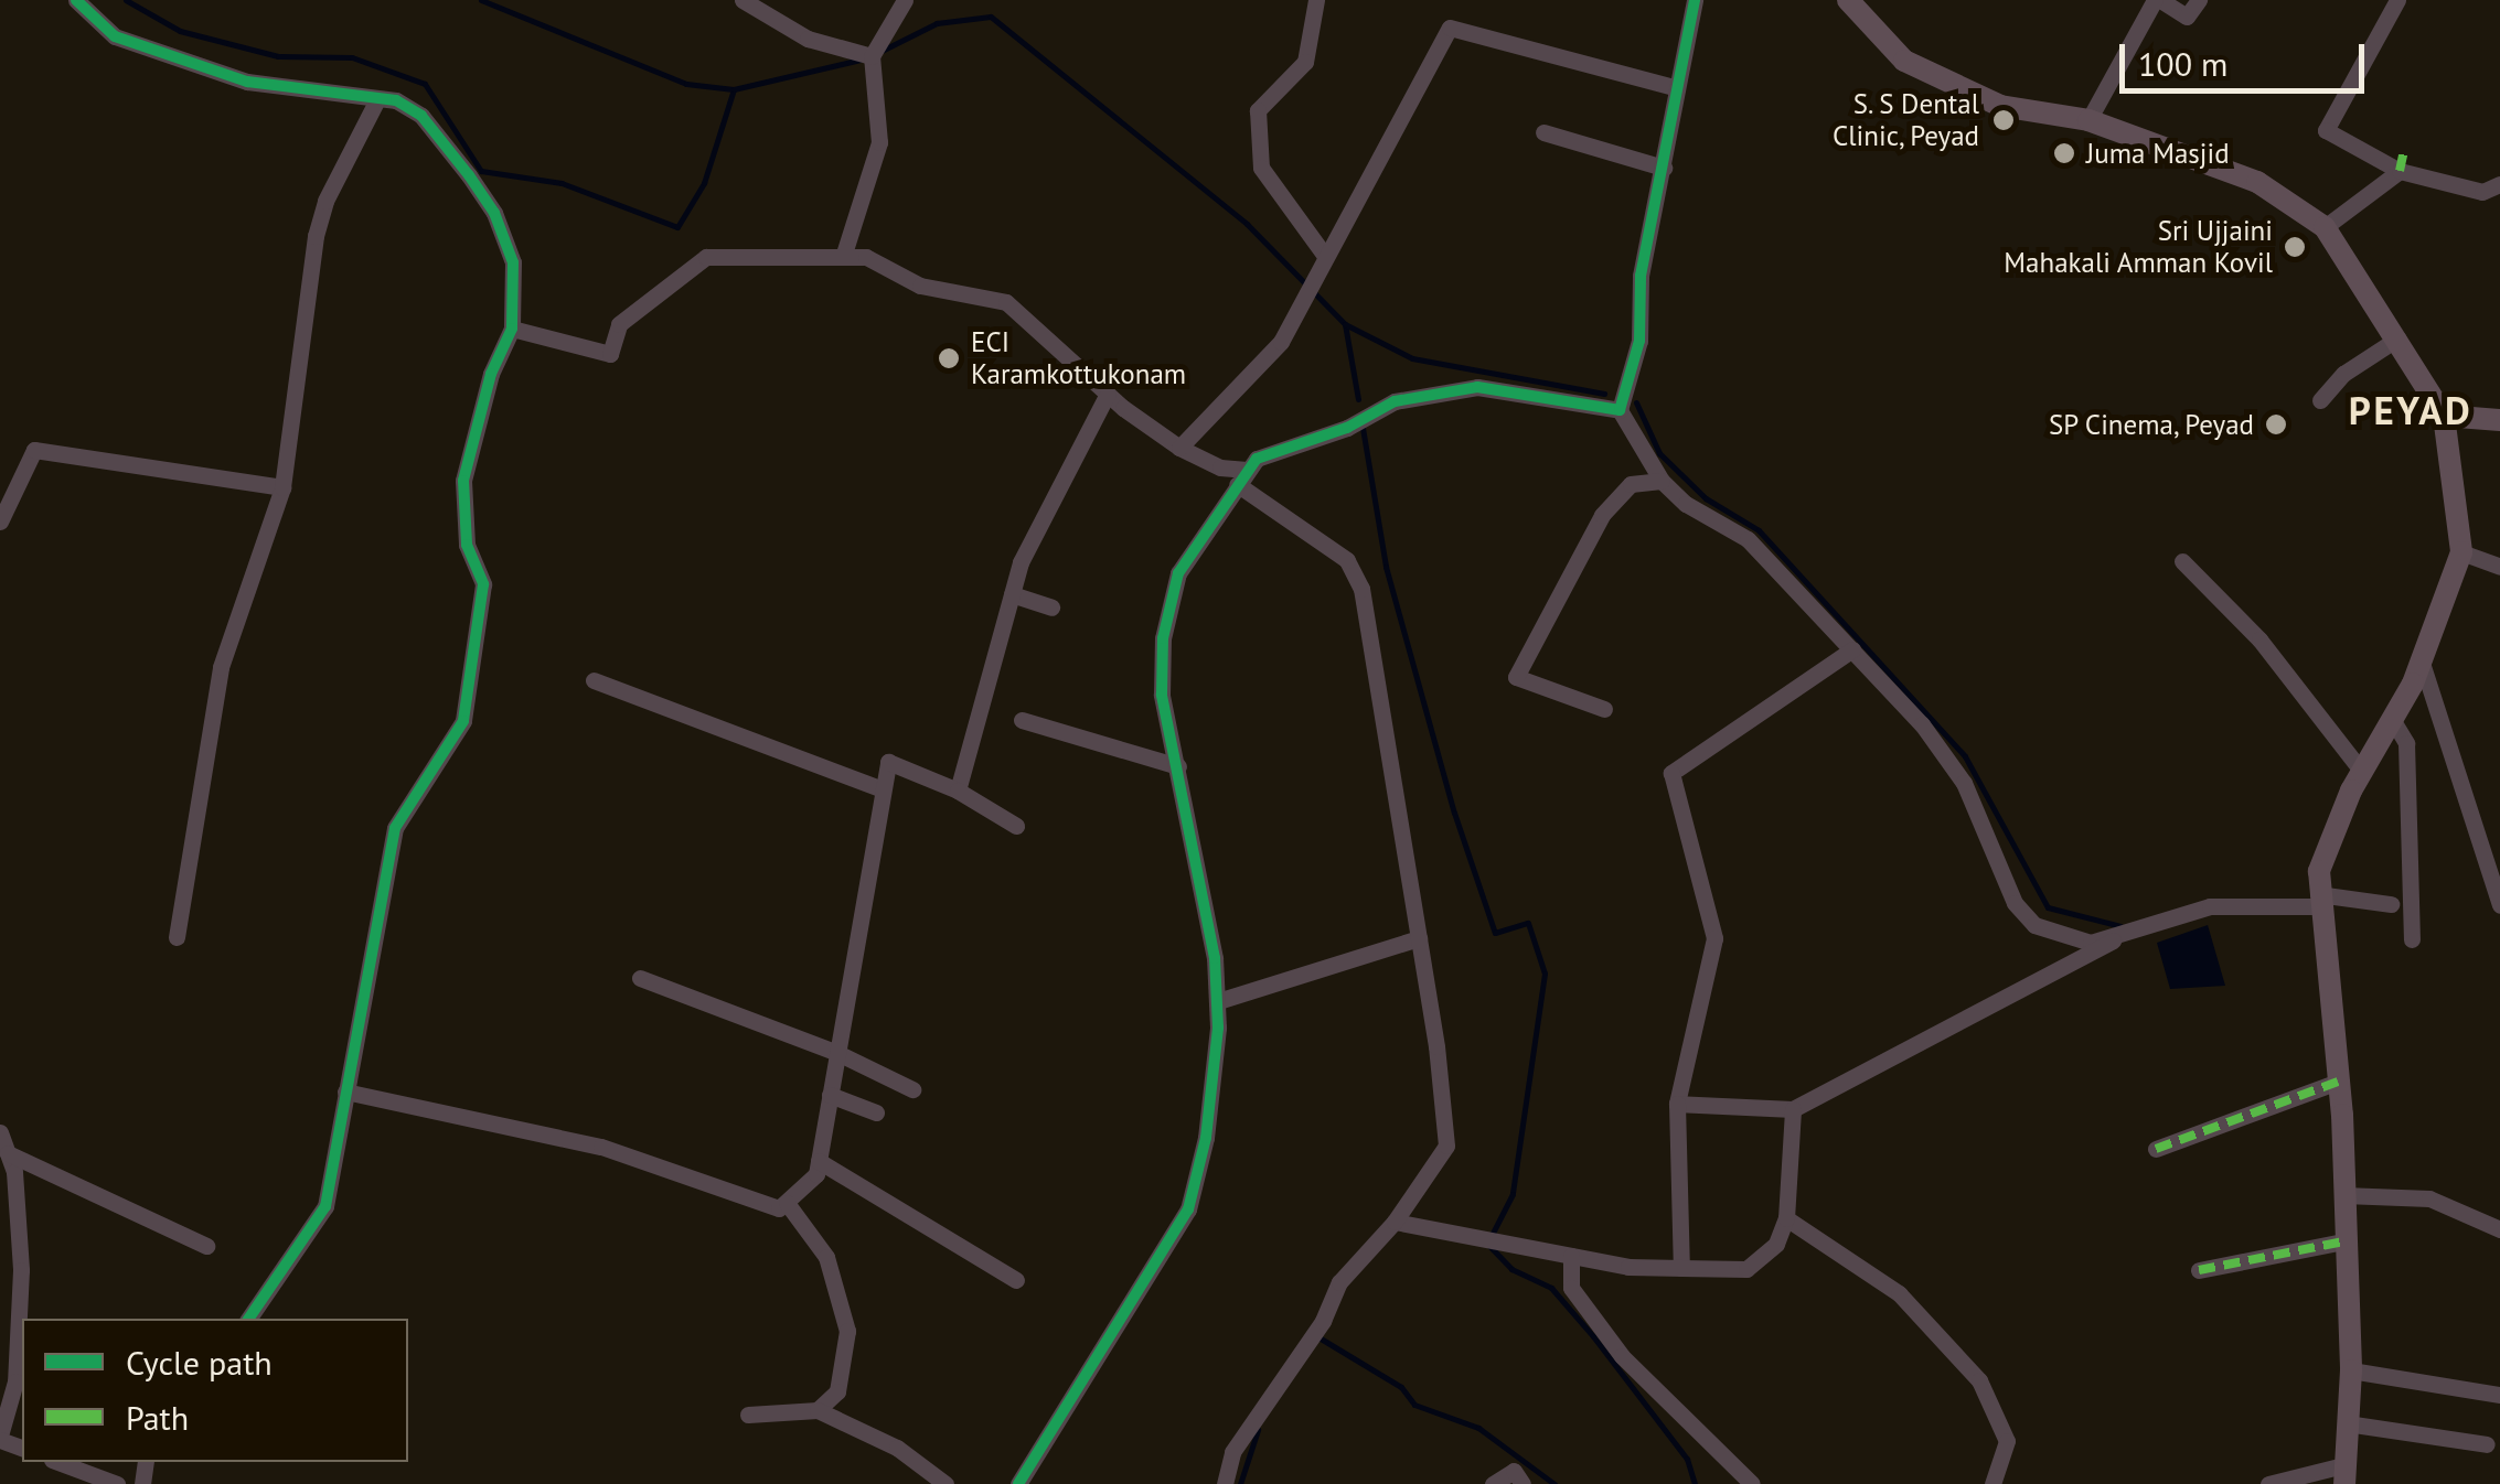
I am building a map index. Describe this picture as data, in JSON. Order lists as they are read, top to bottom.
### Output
{
  "districts": ["PEYAD"],
  "places": [
    "S. S Dental Clinic, Peyad",
    "Juma Masjid",
    "Sri Ujjaini Mahakali Amman Kovil",
    "ECI Karamkottukonam",
    "SP Cinema, Peyad"
  ],
  "legend": ["Cycle path", "Path"],
  "scale_bar": "100 m"
}
